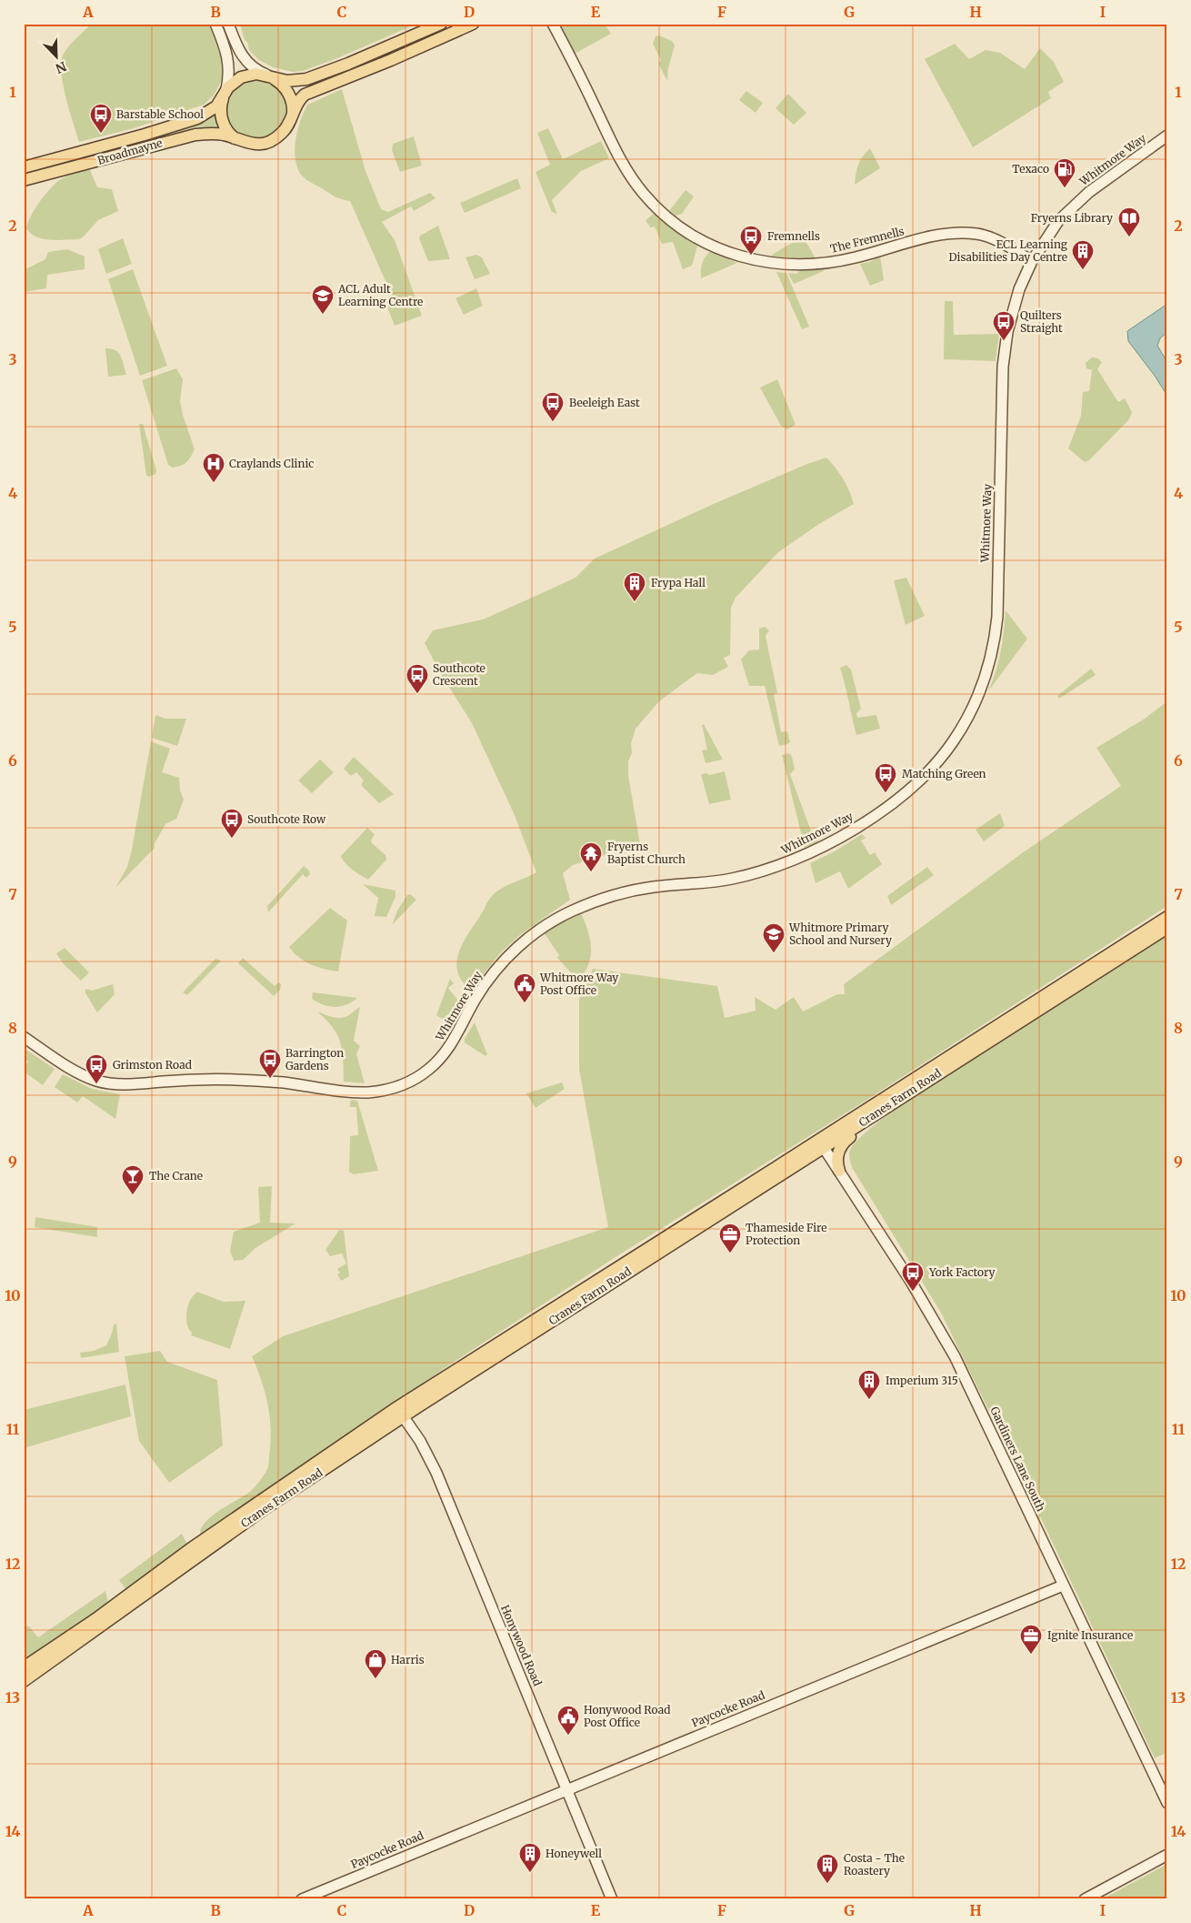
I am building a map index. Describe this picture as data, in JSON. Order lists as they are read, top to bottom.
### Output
{
  "streets": {
    "main road": ["Broadmayne", "Cranes Farm Road"],
    "street": [
      "Whitmore Way",
      "The Fremnells",
      "Gardiners Lane South",
      "Honywood Road",
      "Paycocke Road"
    ]
  },
  "crossings": [
    ["Whitmore Way", "The Fremnells"],
    ["Cranes Farm Road", "Gardiners Lane South"],
    ["Cranes Farm Road", "Honywood Road"],
    ["Gardiners Lane South", "Paycocke Road"],
    ["Honywood Road", "Paycocke Road"]
  ],
  "places": {
    "bus stop": [
      "Barstable School",
      "Fremnells",
      "Quilters Straight",
      "Beeleigh East",
      "Southcote Crescent",
      "Matching Green",
      "Southcote Row",
      "Barrington Gardens",
      "Grimston Road",
      "York Factory"
    ],
    "fuel station": ["Texaco"],
    "library": ["Fryerns Library"],
    "building": [
      "ECL Learning Disabilities Day Centre",
      "Frypa Hall",
      "Imperium 315",
      "Honeywell",
      "Costa - The Roastery"
    ],
    "school or university": ["ACL Adult Learning Centre", "Whitmore Primary School and Nursery"],
    "hospital": ["Craylands Clinic"],
    "temple": ["Fryerns Baptist Church"],
    "public building": ["Whitmore Way Post Office", "Honywood Road Post Office"],
    "bar": ["The Crane"],
    "office": ["Thameside Fire Protection", "Ignite Insurance"],
    "shop": ["Harris"]
  },
  "north": "bottom right",
  "grid": {
    "columns": [
      "A",
      "B",
      "C",
      "D",
      "E",
      "F",
      "G",
      "H",
      "I"
    ],
    "rows": [
      "1",
      "2",
      "3",
      "4",
      "5",
      "6",
      "7",
      "8",
      "9",
      "10",
      "11",
      "12",
      "13",
      "14"
    ]
  }
}
